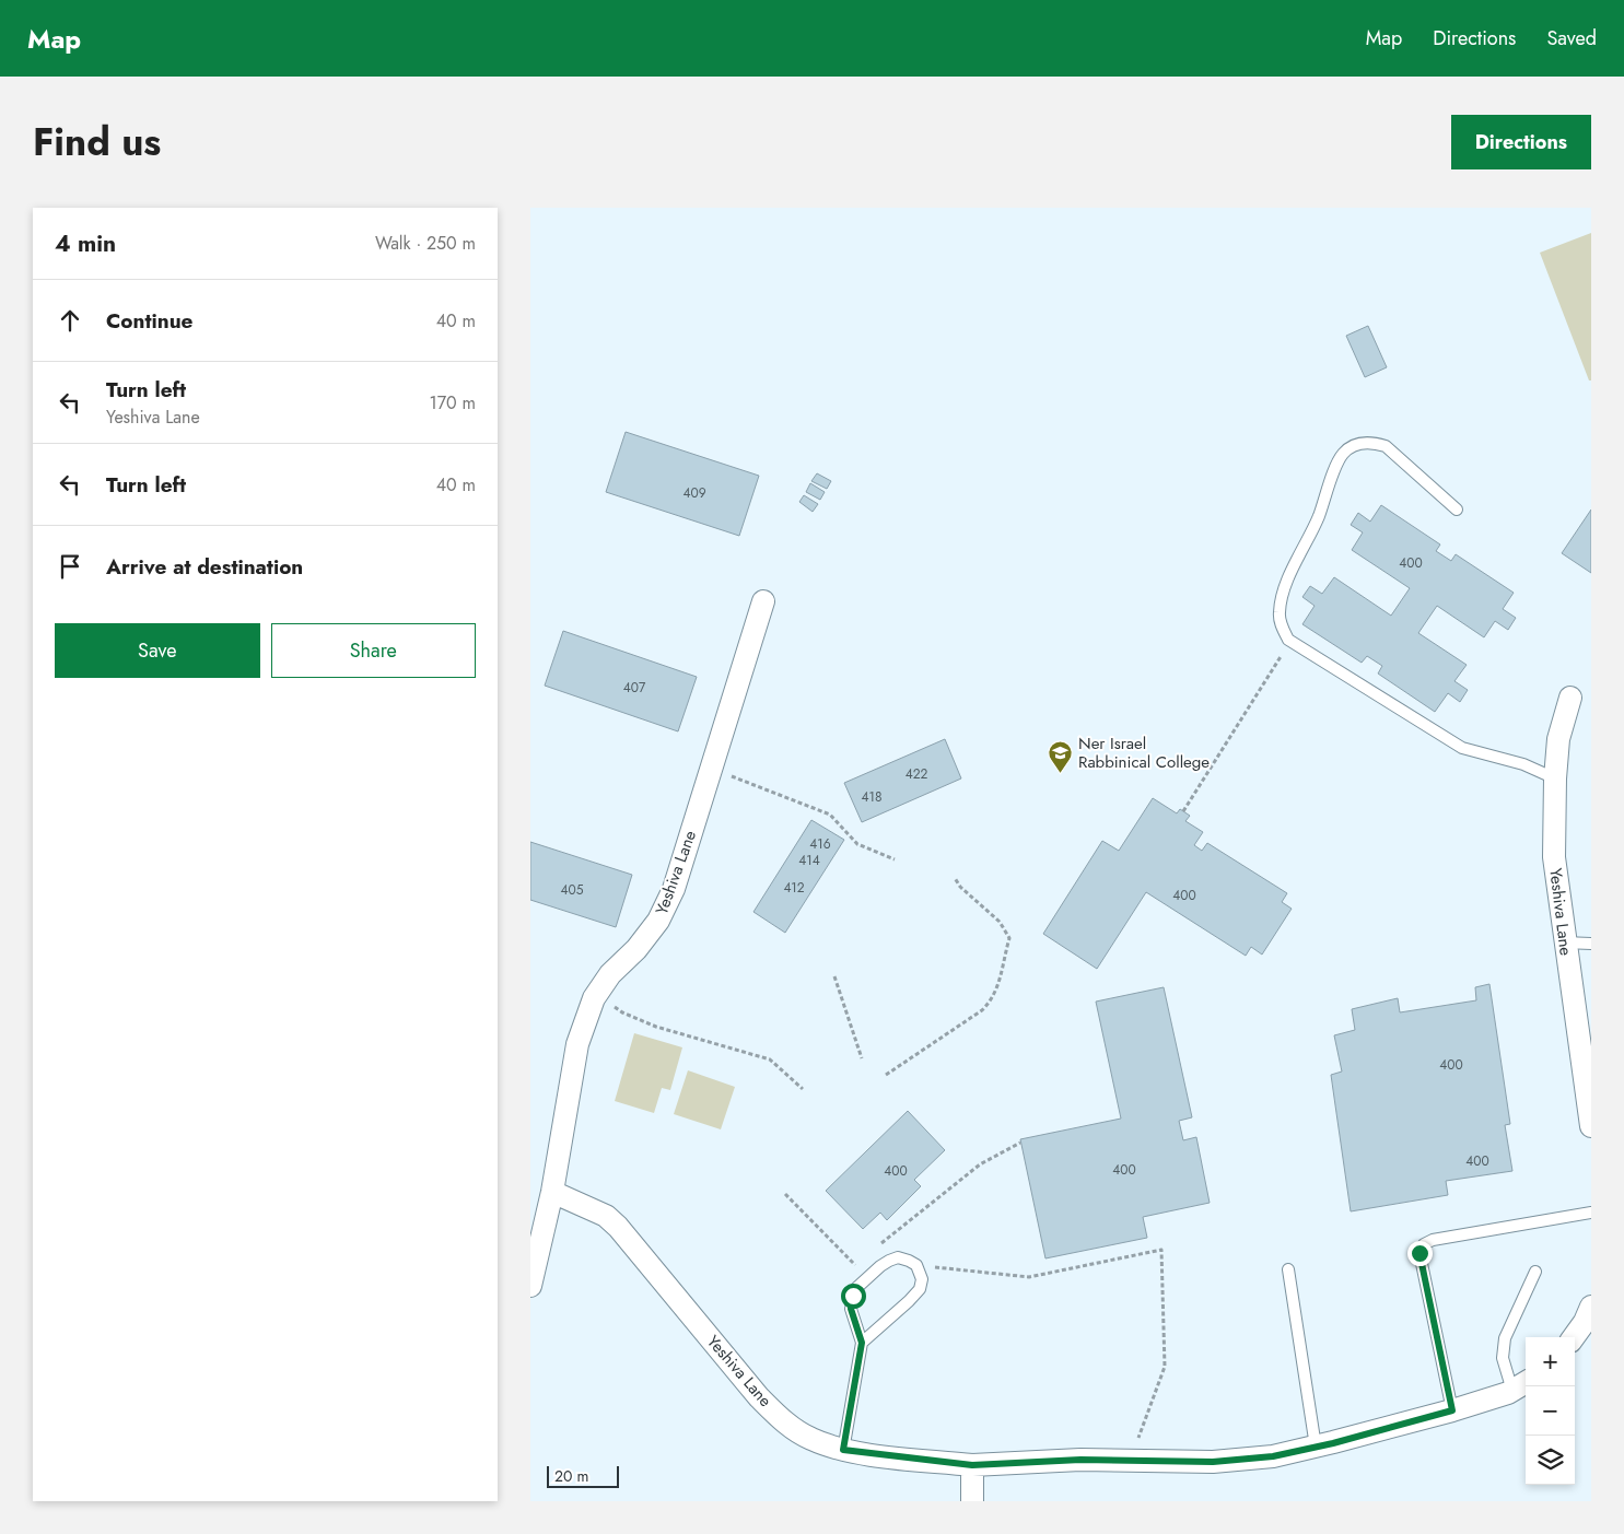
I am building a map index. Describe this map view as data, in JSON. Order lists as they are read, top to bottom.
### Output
{
  "streets": {
    "street": ["Yeshiva Lane"]
  },
  "places": {
    "school or university": ["Ner Israel Rabbinical College"]
  },
  "house_numbers": [
    "409",
    "400",
    "407",
    "422",
    "418",
    "416",
    "414",
    "412",
    "405",
    "400",
    "400",
    "400",
    "400",
    "400"
  ],
  "scale_bar": "20 m",
  "page": {
    "header": "Map",
    "nav": ["Map", "Directions", "Saved"],
    "title": "Find us",
    "buttons": [
      "Directions",
      ["Save", "Share"]
    ],
    "heading": ["4 min", "Walk · 250 m"],
    "list": [
      ["Continue", "40 m"],
      ["Turn left", "Yeshiva Lane", "170 m"],
      ["Turn left", "40 m"],
      "Arrive at destination"
    ],
    "map_buttons": ["+", "−"],
    "scale": "20 m"
  }
}
